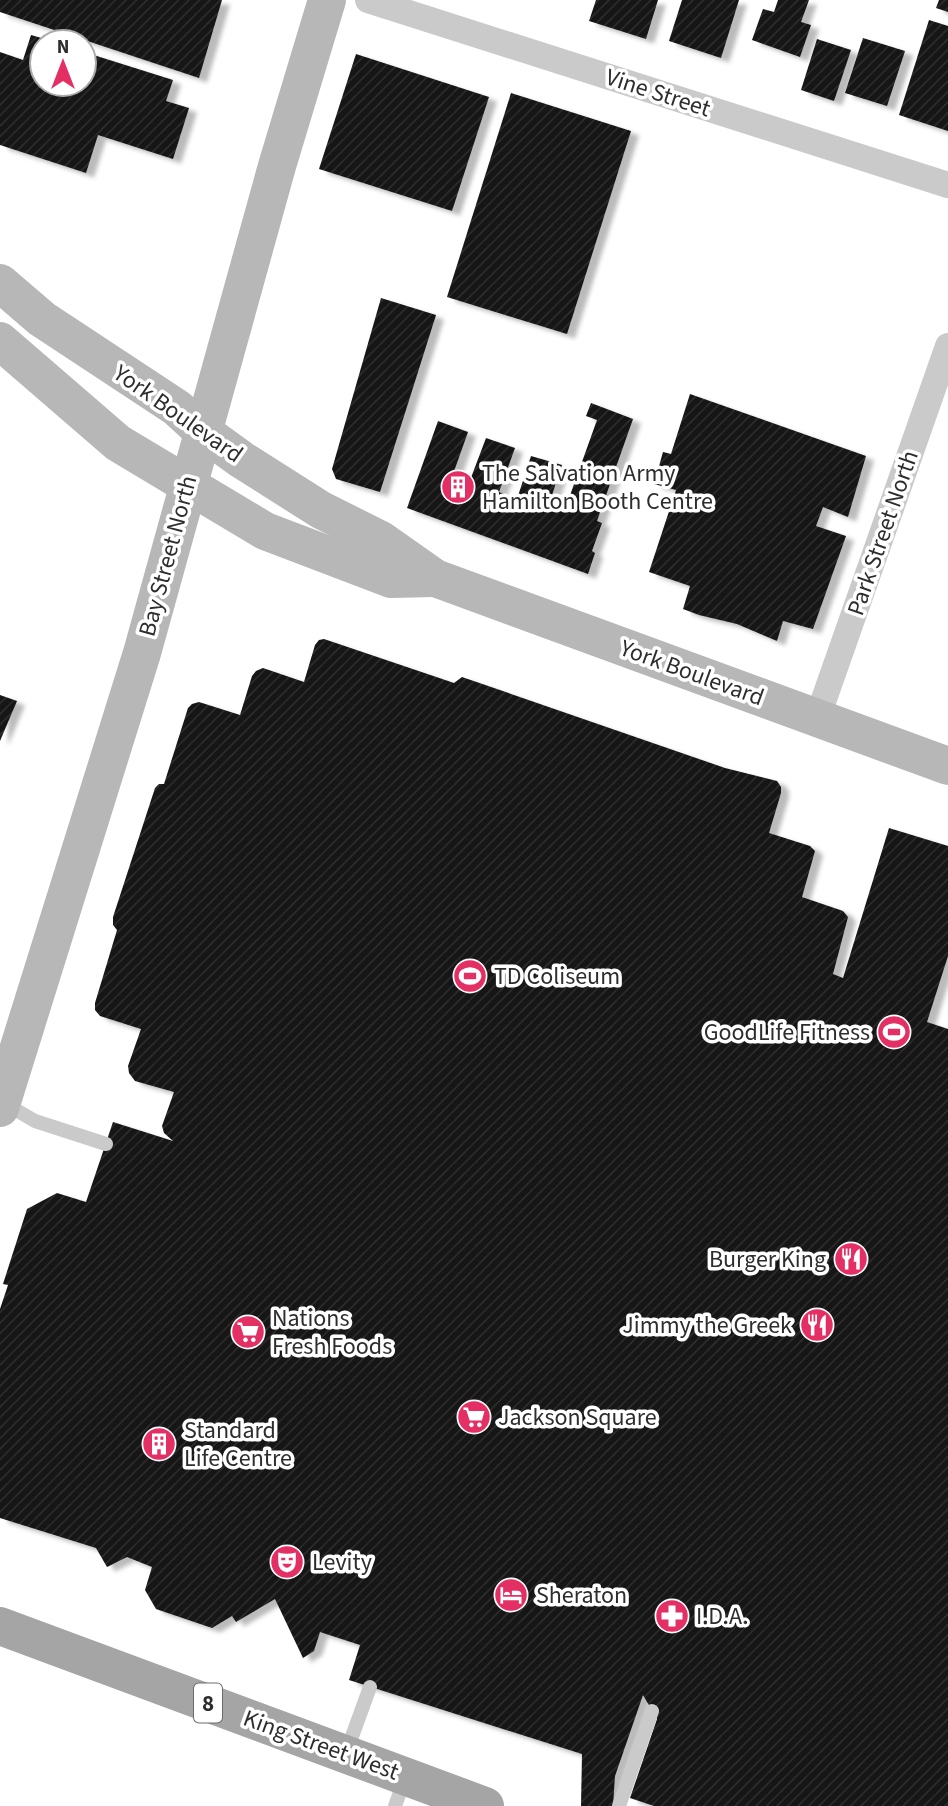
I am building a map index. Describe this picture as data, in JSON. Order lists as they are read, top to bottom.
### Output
{
  "streets": {
    "main road": [
      "York Boulevard",
      "Bay Street North",
      "8",
      "King Street West"
    ],
    "street": ["Vine Street", "Park Street North"]
  },
  "crossings": [
    ["York Boulevard", "Park Street North"],
    ["York Boulevard", "Bay Street North"]
  ],
  "places": {
    "building": ["The Salvation Army Hamilton Booth Centre", "Standard Life Centre"],
    "sports": ["TD Coliseum", "GoodLife Fitness"],
    "restaurant": ["Burger King", "Jimmy the Greek"],
    "supermarket": ["Nations Fresh Foods", "Jackson Square"],
    "theatre": ["Levity"],
    "hotel": ["Sheraton"],
    "pharmacy": ["I.D.A."]
  },
  "north": "top"
}
